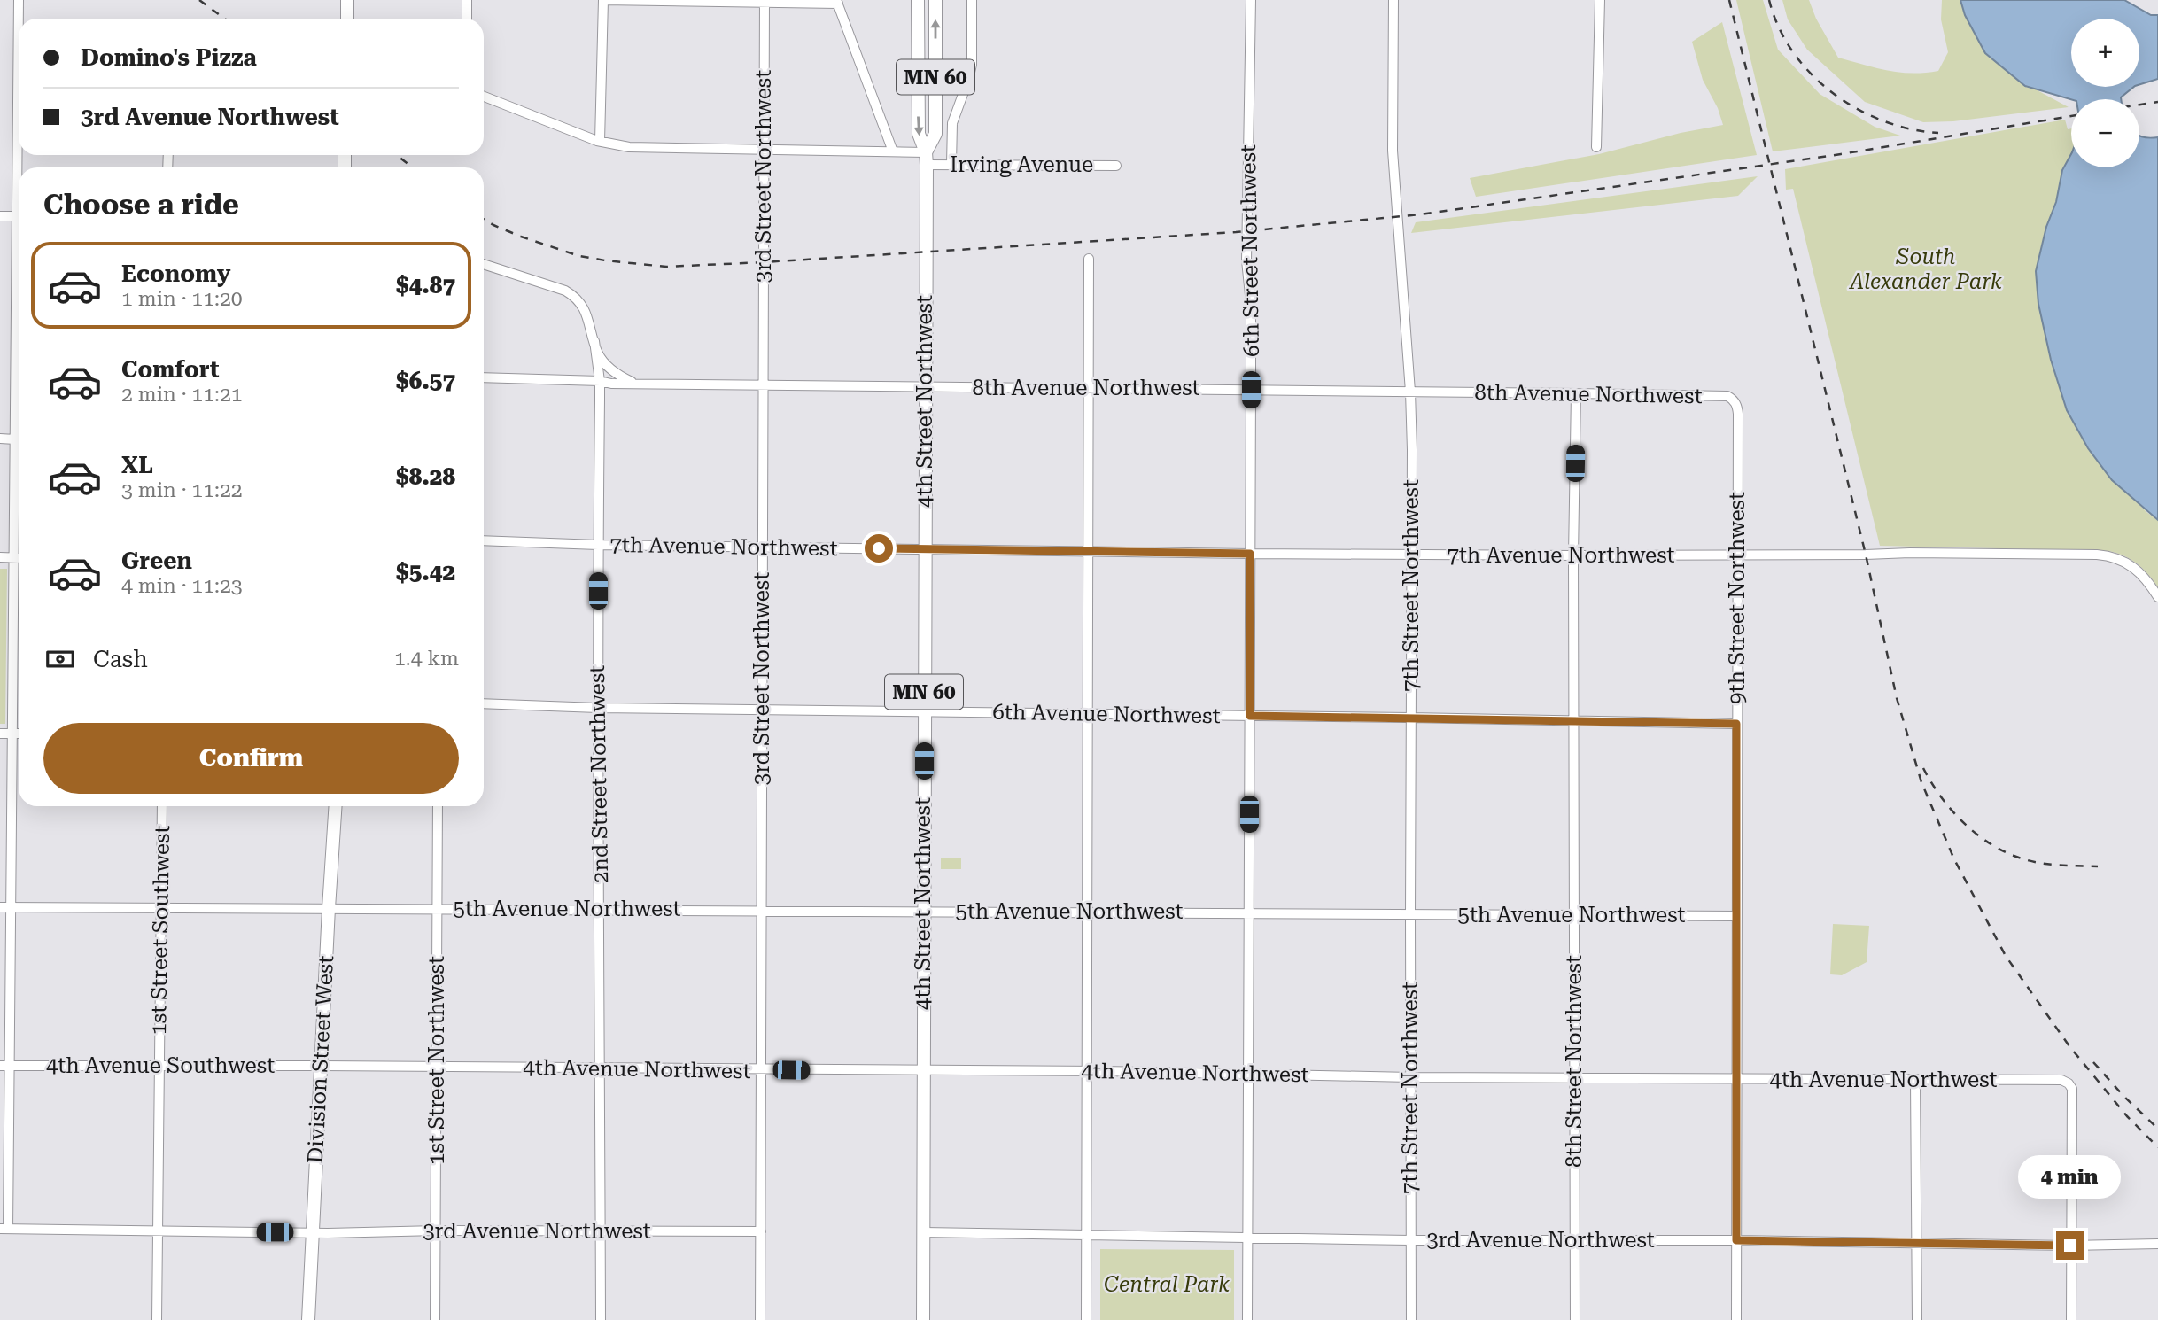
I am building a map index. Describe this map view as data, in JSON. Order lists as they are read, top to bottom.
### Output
{
  "streets": {
    "main road": ["MN 60", "4th Street Northwest", "Division Street West"],
    "street": [
      "Irving Avenue",
      "3rd Street Northwest",
      "6th Street Northwest",
      "8th Avenue Northwest",
      "7th Avenue Northwest",
      "7th Street Northwest",
      "9th Street Northwest",
      "6th Avenue Northwest",
      "2nd Street Northwest",
      "5th Avenue Northwest",
      "1st Street Southwest",
      "1st Street Northwest",
      "8th Street Northwest",
      "4th Avenue Southwest",
      "4th Avenue Northwest",
      "3rd Avenue Northwest"
    ]
  },
  "crossings": [
    ["MN 60", "Irving Avenue"],
    ["MN 60", "4th Street Northwest"],
    ["Irving Avenue", "3rd Street Northwest"],
    ["Irving Avenue", "4th Street Northwest"],
    ["3rd Street Northwest", "8th Avenue Northwest"],
    ["3rd Street Northwest", "7th Avenue Northwest"],
    ["3rd Street Northwest", "6th Avenue Northwest"],
    ["3rd Street Northwest", "5th Avenue Northwest"],
    ["3rd Street Northwest", "4th Avenue Northwest"],
    ["3rd Street Northwest", "3rd Avenue Northwest"],
    ["6th Street Northwest", "8th Avenue Northwest"],
    ["6th Street Northwest", "7th Avenue Northwest"],
    ["6th Street Northwest", "6th Avenue Northwest"],
    ["6th Street Northwest", "5th Avenue Northwest"],
    ["6th Street Northwest", "4th Avenue Northwest"],
    ["6th Street Northwest", "3rd Avenue Northwest"],
    ["8th Avenue Northwest", "4th Street Northwest"],
    ["8th Avenue Northwest", "7th Street Northwest"],
    ["8th Avenue Northwest", "9th Street Northwest"],
    ["8th Avenue Northwest", "2nd Street Northwest"],
    ["8th Avenue Northwest", "8th Street Northwest"],
    ["4th Street Northwest", "7th Avenue Northwest"],
    ["4th Street Northwest", "6th Avenue Northwest"],
    ["4th Street Northwest", "5th Avenue Northwest"],
    ["4th Street Northwest", "4th Avenue Northwest"],
    ["4th Street Northwest", "3rd Avenue Northwest"],
    ["7th Avenue Northwest", "7th Street Northwest"],
    ["7th Avenue Northwest", "9th Street Northwest"],
    ["7th Avenue Northwest", "2nd Street Northwest"],
    ["7th Avenue Northwest", "8th Street Northwest"],
    ["7th Street Northwest", "6th Avenue Northwest"],
    ["7th Street Northwest", "5th Avenue Northwest"],
    ["7th Street Northwest", "4th Avenue Northwest"],
    ["7th Street Northwest", "3rd Avenue Northwest"],
    ["9th Street Northwest", "6th Avenue Northwest"],
    ["9th Street Northwest", "5th Avenue Northwest"],
    ["9th Street Northwest", "4th Avenue Northwest"],
    ["9th Street Northwest", "3rd Avenue Northwest"],
    ["6th Avenue Northwest", "2nd Street Northwest"],
    ["6th Avenue Northwest", "8th Street Northwest"],
    ["2nd Street Northwest", "5th Avenue Northwest"],
    ["2nd Street Northwest", "4th Avenue Northwest"],
    ["2nd Street Northwest", "3rd Avenue Northwest"],
    ["5th Avenue Northwest", "1st Street Southwest"],
    ["5th Avenue Northwest", "Division Street West"],
    ["5th Avenue Northwest", "1st Street Northwest"],
    ["5th Avenue Northwest", "8th Street Northwest"],
    ["1st Street Southwest", "4th Avenue Southwest"],
    ["1st Street Southwest", "3rd Avenue Northwest"],
    ["Division Street West", "4th Avenue Southwest"],
    ["Division Street West", "4th Avenue Northwest"],
    ["Division Street West", "3rd Avenue Northwest"],
    ["1st Street Northwest", "4th Avenue Northwest"],
    ["1st Street Northwest", "3rd Avenue Northwest"],
    ["8th Street Northwest", "4th Avenue Northwest"],
    ["8th Street Northwest", "3rd Avenue Northwest"],
    ["4th Avenue Southwest", "4th Avenue Northwest"],
    ["4th Avenue Northwest", "3rd Avenue Northwest"]
  ],
  "parks": ["South Alexander Park", "Central Park"],
  "page": {
    "map_buttons": ["+", "−"],
    "banner": ["Domino's Pizza", "3rd Avenue Northwest"],
    "heading": "Choose a ride",
    "list": [
      {
        "name": "Economy",
        "note": "1 min · 11:20",
        "value": "$4.87"
      },
      {
        "name": "Comfort",
        "note": "2 min · 11:21",
        "value": "$6.57"
      },
      {
        "name": "XL",
        "note": "3 min · 11:22",
        "value": "$8.28"
      },
      {
        "name": "Green",
        "note": "4 min · 11:23",
        "value": "$5.42"
      }
    ],
    "pay": ["Cash", "1.4 km"],
    "buttons": "Confirm",
    "bubble": "4 min"
  }
}
